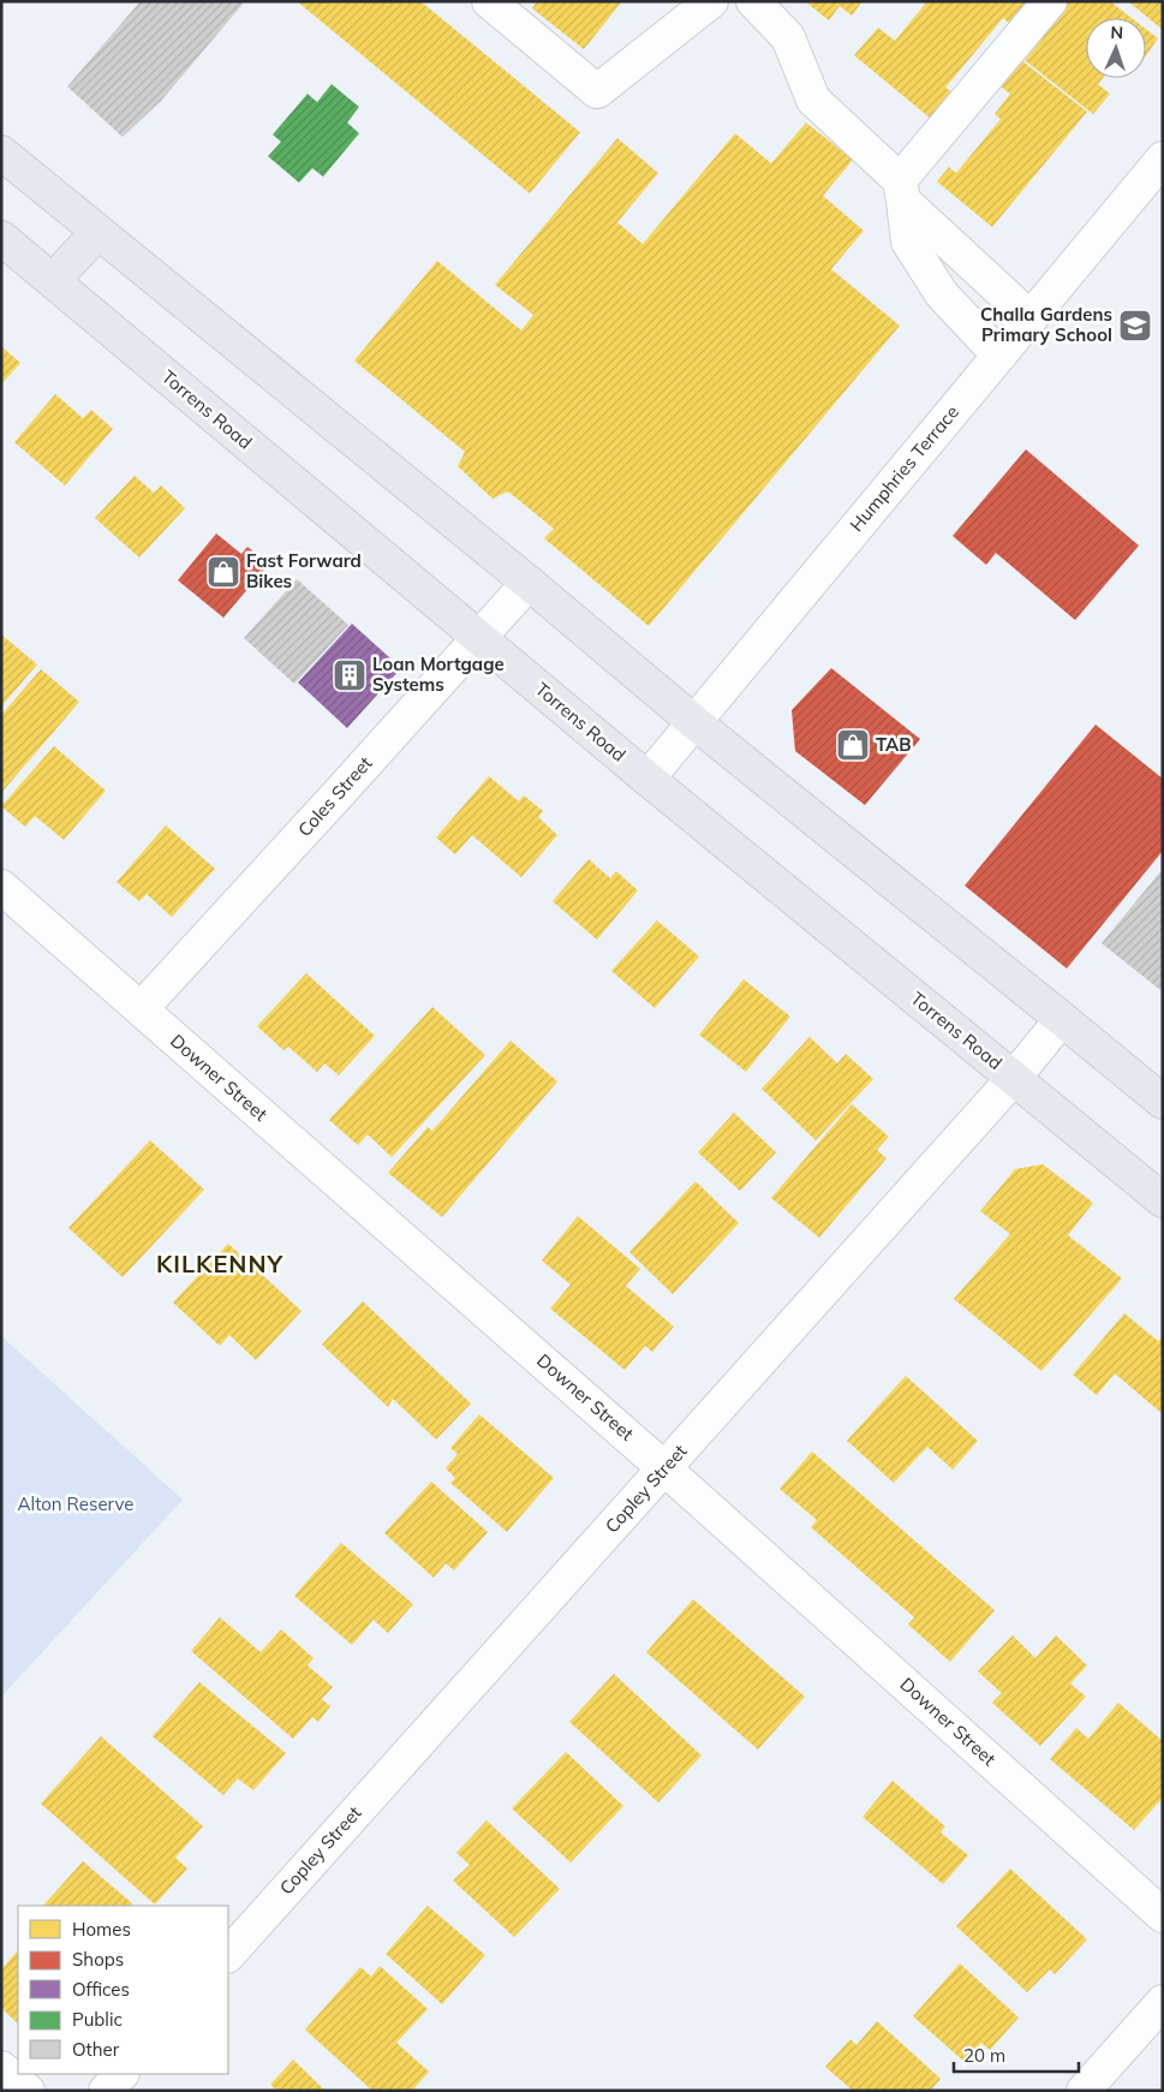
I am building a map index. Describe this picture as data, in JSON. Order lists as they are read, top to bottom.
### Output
{
  "streets": {
    "main road": ["Torrens Road"],
    "street": [
      "Humphries Terrace",
      "Coles Street",
      "Downer Street",
      "Copley Street"
    ]
  },
  "crossings": [
    ["Torrens Road", "Humphries Terrace"],
    ["Torrens Road", "Coles Street"],
    ["Torrens Road", "Copley Street"],
    ["Coles Street", "Downer Street"],
    ["Downer Street", "Copley Street"]
  ],
  "districts": ["KILKENNY"],
  "parks": ["Alton Reserve"],
  "places": {
    "school or university": ["Challa Gardens Primary School"],
    "shop": ["Fast Forward Bikes", "TAB"],
    "building": ["Loan Mortgage Systems"]
  },
  "legend": [
    "Homes",
    "Shops",
    "Offices",
    "Public",
    "Other"
  ],
  "scale_bar": "20 m",
  "north": "top"
}
